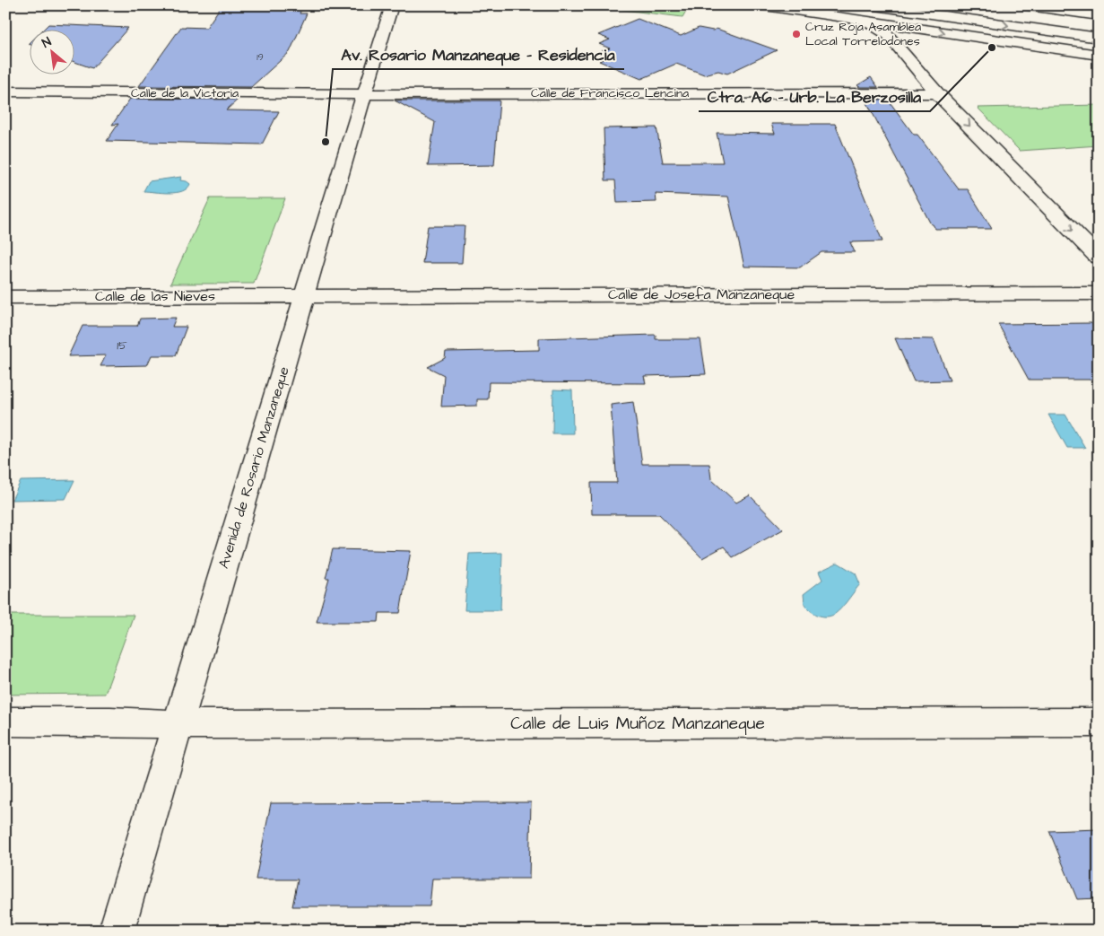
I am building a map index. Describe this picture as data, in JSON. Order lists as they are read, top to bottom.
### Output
{
  "streets": {
    "main road": [
      "Calle de la Victoria",
      "Calle de Francisco Lencina",
      "Calle de Josefa Manzaneque",
      "Calle de las Nieves",
      "Avenida de Rosario Manzaneque",
      "Calle de Luis Muñoz Manzaneque"
    ]
  },
  "crossings": [
    ["Calle de la Victoria", "Calle de Francisco Lencina"],
    ["Calle de la Victoria", "Avenida de Rosario Manzaneque"],
    ["Calle de Francisco Lencina", "Avenida de Rosario Manzaneque"],
    ["Calle de Josefa Manzaneque", "Calle de las Nieves"],
    ["Calle de Josefa Manzaneque", "Avenida de Rosario Manzaneque"],
    ["Calle de las Nieves", "Avenida de Rosario Manzaneque"],
    ["Avenida de Rosario Manzaneque", "Calle de Luis Muñoz Manzaneque"]
  ],
  "places": ["Cruz Roja Asamblea Local Torrelodones", "Ctra. A6 - Urb. La Berzosilla", "Av. Rosario Manzaneque - Residencia"],
  "house_numbers": ["19", "15"],
  "north": "top left"
}
